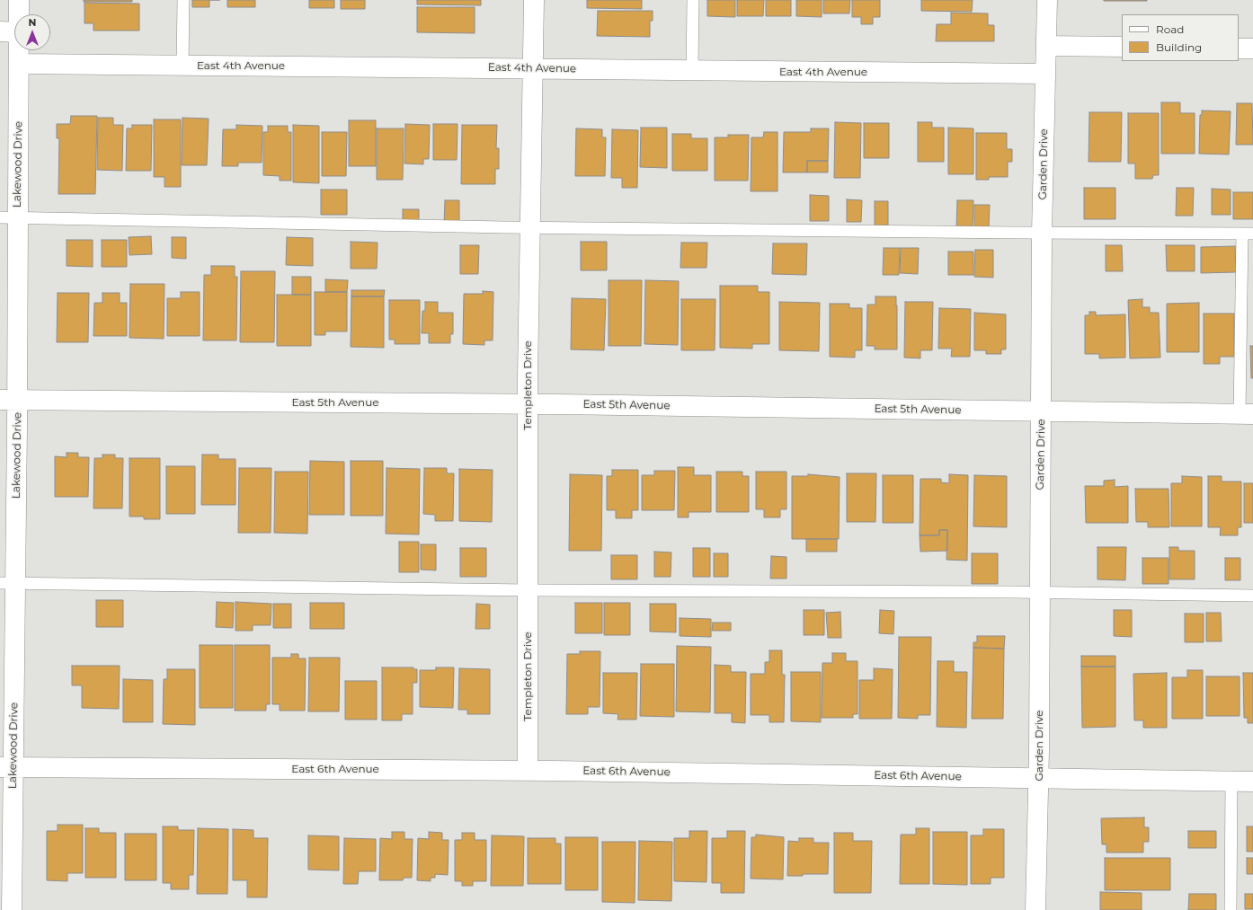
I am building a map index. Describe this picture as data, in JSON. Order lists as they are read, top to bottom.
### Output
{
  "streets": {
    "street": [
      "East 4th Avenue",
      "Lakewood Drive",
      "Garden Drive",
      "Templeton Drive",
      "East 5th Avenue",
      "East 6th Avenue"
    ]
  },
  "crossings": [
    ["East 4th Avenue", "Lakewood Drive"],
    ["East 4th Avenue", "Garden Drive"],
    ["East 4th Avenue", "Templeton Drive"],
    ["Lakewood Drive", "East 5th Avenue"],
    ["Lakewood Drive", "East 6th Avenue"],
    ["Garden Drive", "East 5th Avenue"],
    ["Garden Drive", "East 6th Avenue"],
    ["Templeton Drive", "East 5th Avenue"],
    ["Templeton Drive", "East 6th Avenue"]
  ],
  "legend": ["Road", "Building"],
  "north": "top"
}
